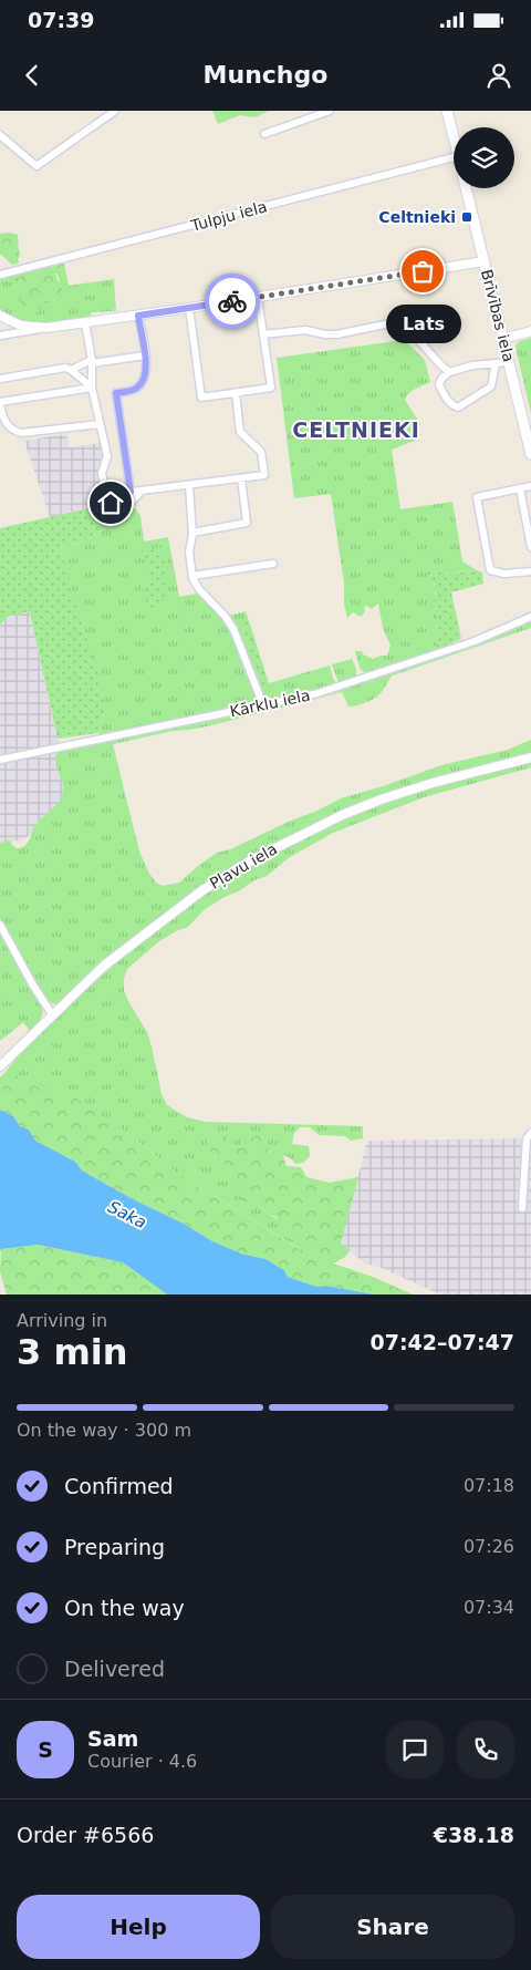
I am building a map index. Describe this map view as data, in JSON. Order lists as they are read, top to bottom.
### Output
{
  "streets": {
    "main road": ["Brīvības iela"],
    "street": ["Tulpju iela", "Kārklu iela", "Pļavu iela"]
  },
  "districts": ["CELTNIEKI"],
  "water": ["Saka"],
  "places": {
    "transit": ["Celtnieki"],
    "other": ["Lats"]
  },
  "page": {
    "status": "07:39",
    "header": "Munchgo",
    "bubble": "Lats",
    "heading": ["3 min", "Arriving in", "07:42–07:47"],
    "panel": [
      "Sam",
      "Courier · 4.6",
      "Order #6566",
      "€38.18"
    ],
    "bar": "On the way · 300 m",
    "list": [
      ["Confirmed", "07:18"],
      ["Preparing", "07:26"],
      ["On the way", "07:34"],
      "Delivered"
    ],
    "round": "S",
    "buttons": ["Help", "Share"]
  }
}
